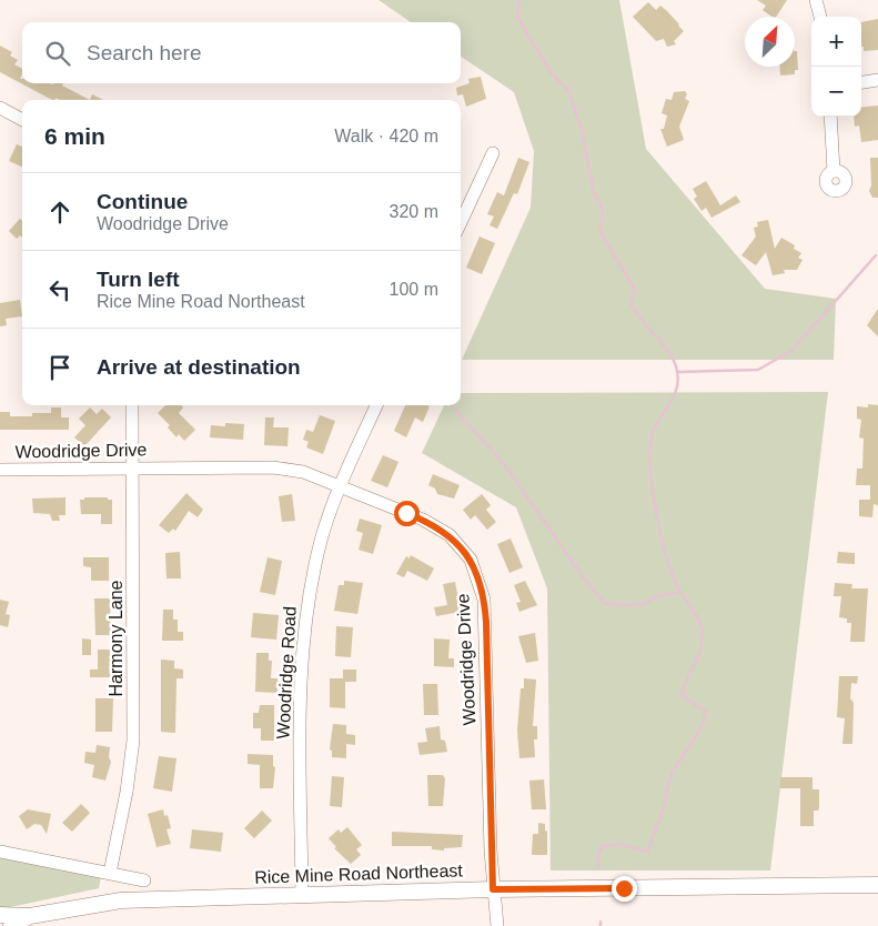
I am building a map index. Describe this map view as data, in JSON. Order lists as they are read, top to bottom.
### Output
{
  "streets": {
    "main road": ["Rice Mine Road Northeast"],
    "street": ["Woodridge Drive", "Harmony Lane", "Woodridge Road"]
  },
  "crossings": [
    ["Woodridge Drive", "Harmony Lane"],
    ["Woodridge Drive", "Woodridge Road"],
    ["Woodridge Drive", "Rice Mine Road Northeast"],
    ["Woodridge Road", "Rice Mine Road Northeast"]
  ],
  "north": "top right",
  "page": {
    "map_buttons": ["+", "−"],
    "search": "Search here",
    "heading": ["6 min", "Walk · 420 m"],
    "list": [
      ["Continue", "Woodridge Drive", "320 m"],
      ["Turn left", "Rice Mine Road Northeast", "100 m"],
      "Arrive at destination"
    ]
  }
}
